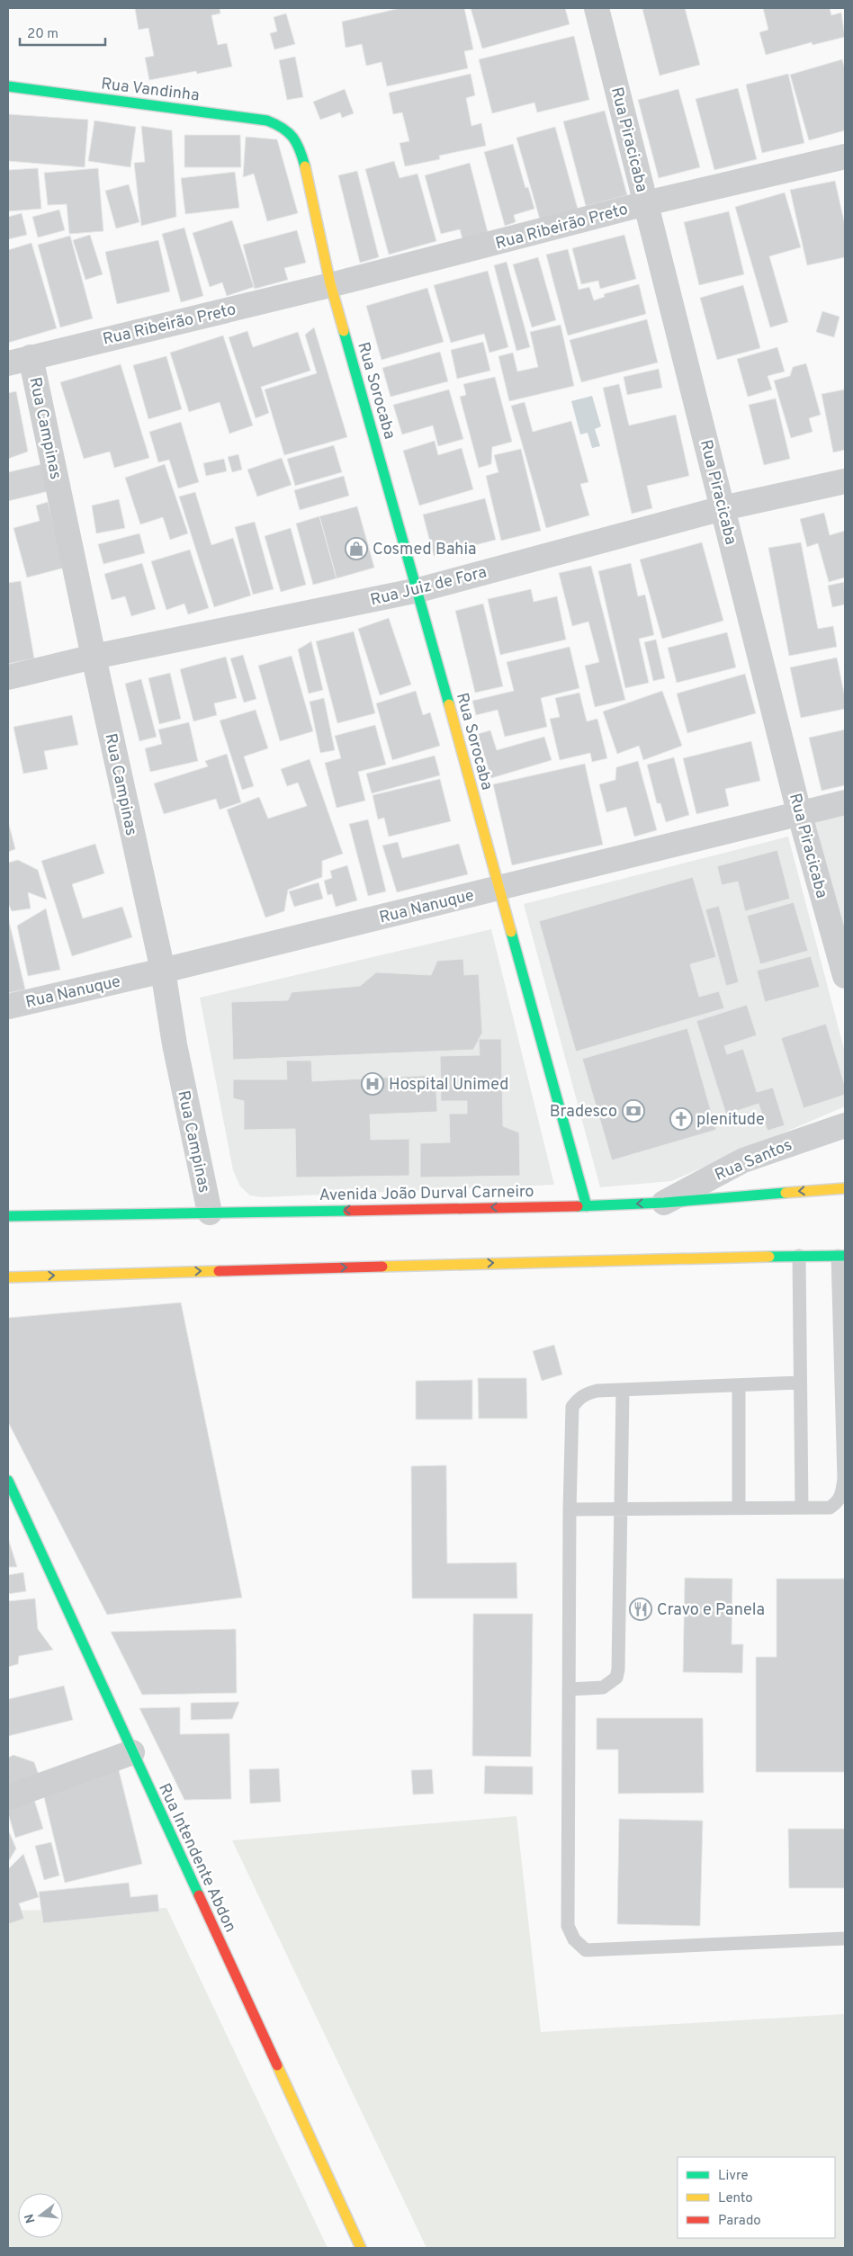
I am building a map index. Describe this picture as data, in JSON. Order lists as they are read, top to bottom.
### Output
{
  "streets": {
    "street": [
      "Rua Vandinha",
      "Rua Piracicaba",
      "Rua Ribeirão Preto",
      "Rua Sorocaba",
      "Rua Campinas",
      "Rua Juiz de Fora",
      "Rua Nanuque",
      "Rua Santos",
      "Avenida João Durval Carneiro",
      "Rua Intendente Abdon"
    ]
  },
  "crossings": [
    ["Rua Vandinha", "Rua Ribeirão Preto"],
    ["Rua Vandinha", "Rua Sorocaba"],
    ["Rua Piracicaba", "Rua Ribeirão Preto"],
    ["Rua Piracicaba", "Rua Juiz de Fora"],
    ["Rua Piracicaba", "Rua Nanuque"],
    ["Rua Ribeirão Preto", "Rua Sorocaba"],
    ["Rua Ribeirão Preto", "Rua Campinas"],
    ["Rua Sorocaba", "Rua Juiz de Fora"],
    ["Rua Sorocaba", "Rua Nanuque"],
    ["Rua Sorocaba", "Avenida João Durval Carneiro"],
    ["Rua Campinas", "Rua Juiz de Fora"],
    ["Rua Campinas", "Rua Nanuque"],
    ["Rua Campinas", "Avenida João Durval Carneiro"],
    ["Rua Santos", "Avenida João Durval Carneiro"]
  ],
  "places": {
    "shop": ["Cosmed Bahia"],
    "hospital": ["Hospital Unimed"],
    "bank": ["Bradesco"],
    "church": ["plenitude"],
    "restaurant": ["Cravo e Panela"]
  },
  "legend": ["Livre", "Lento", "Parado"],
  "scale_bar": "20 m",
  "north": "left"
}
